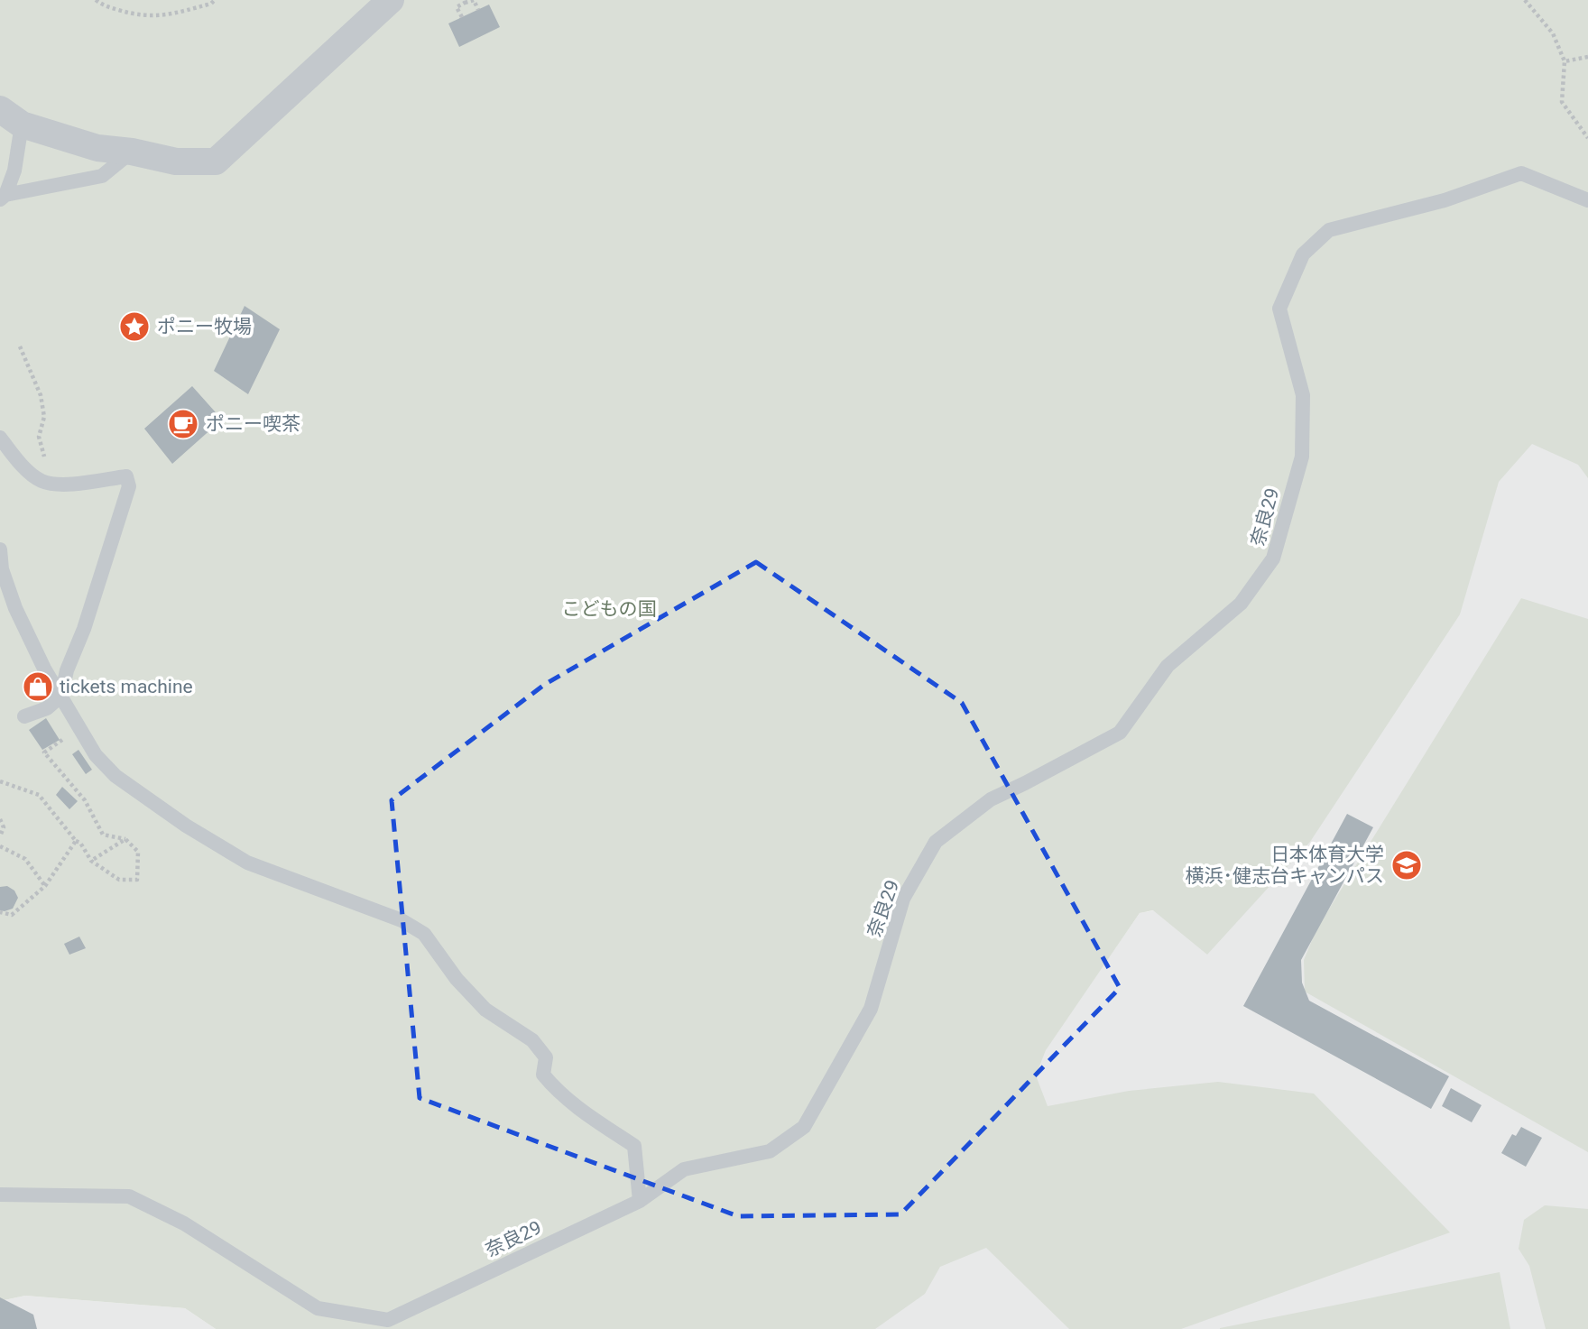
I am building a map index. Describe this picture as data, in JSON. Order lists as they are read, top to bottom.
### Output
{
  "streets": {
    "lane": ["奈良29"]
  },
  "parks": ["こどもの国"],
  "places": {
    "place": ["ポニー牧場"],
    "cafe": ["ポニー喫茶"],
    "shop": ["tickets machine"],
    "school or university": ["日本体育大学 横浜･健志台キャンパス"]
  }
}
